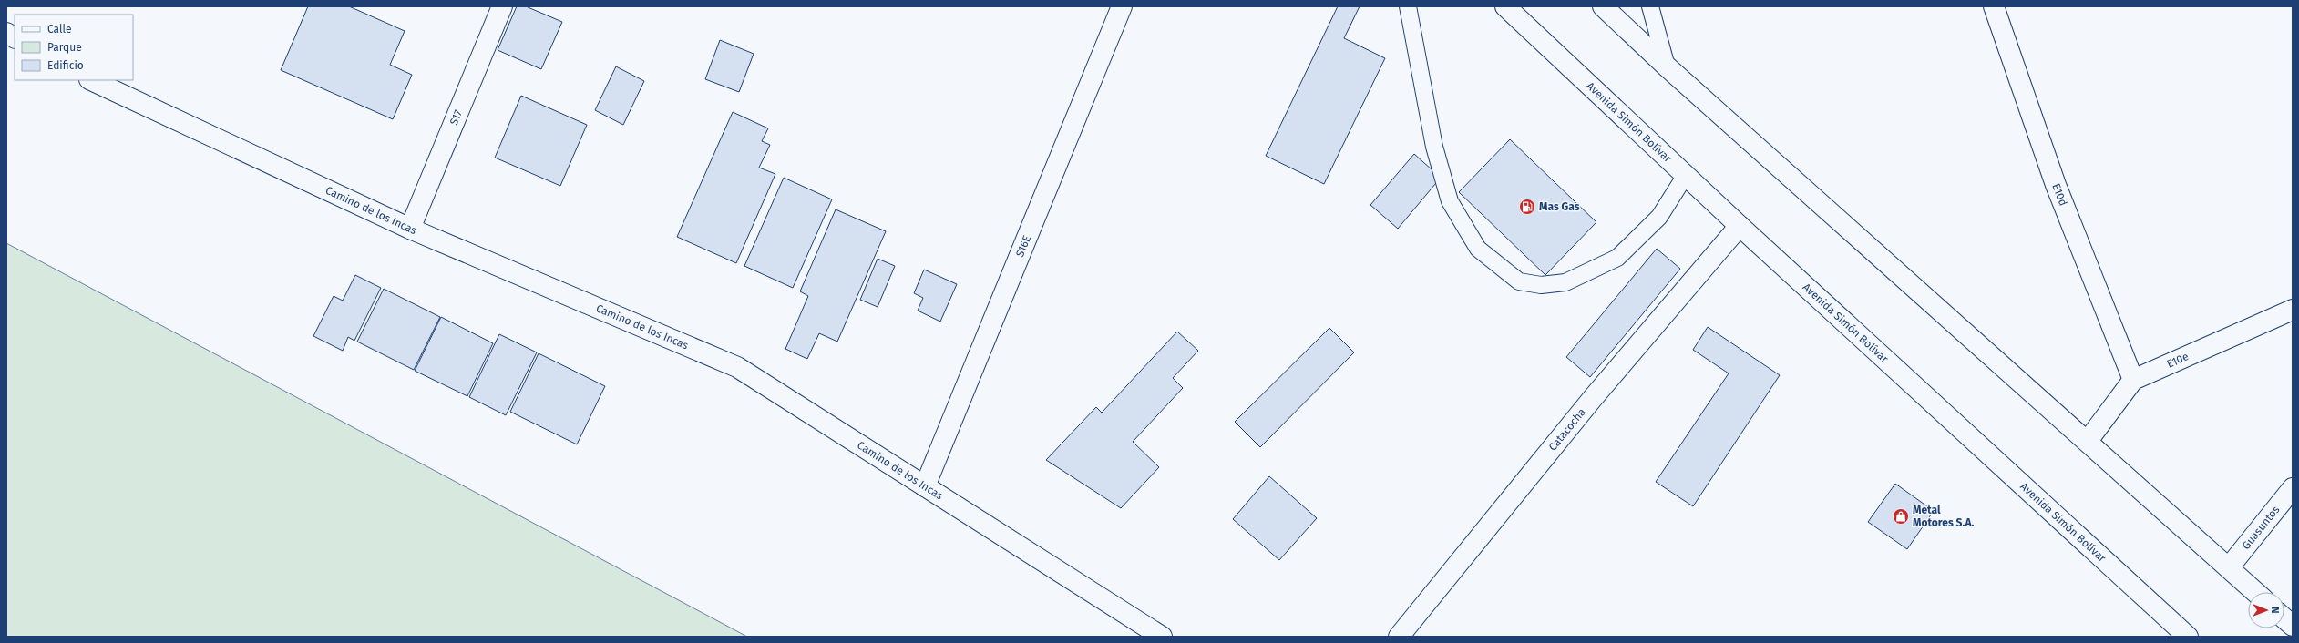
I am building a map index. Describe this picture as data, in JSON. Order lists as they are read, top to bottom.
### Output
{
  "streets": {
    "main road": [
      "S17",
      "Avenida Simón Bolívar",
      "E10d",
      "Camino de los Incas",
      "S16E",
      "E10e",
      "Catacocha",
      "Guasuntos"
    ]
  },
  "crossings": [
    ["S17", "Camino de los Incas"],
    ["Avenida Simón Bolívar", "Catacocha"],
    ["E10d", "E10e"],
    ["Camino de los Incas", "S16E"]
  ],
  "places": {
    "fuel station": ["Mas Gas"],
    "shop": ["Metal Motores S.A."]
  },
  "legend": ["Calle", "Parque", "Edificio"],
  "north": "right"
}
